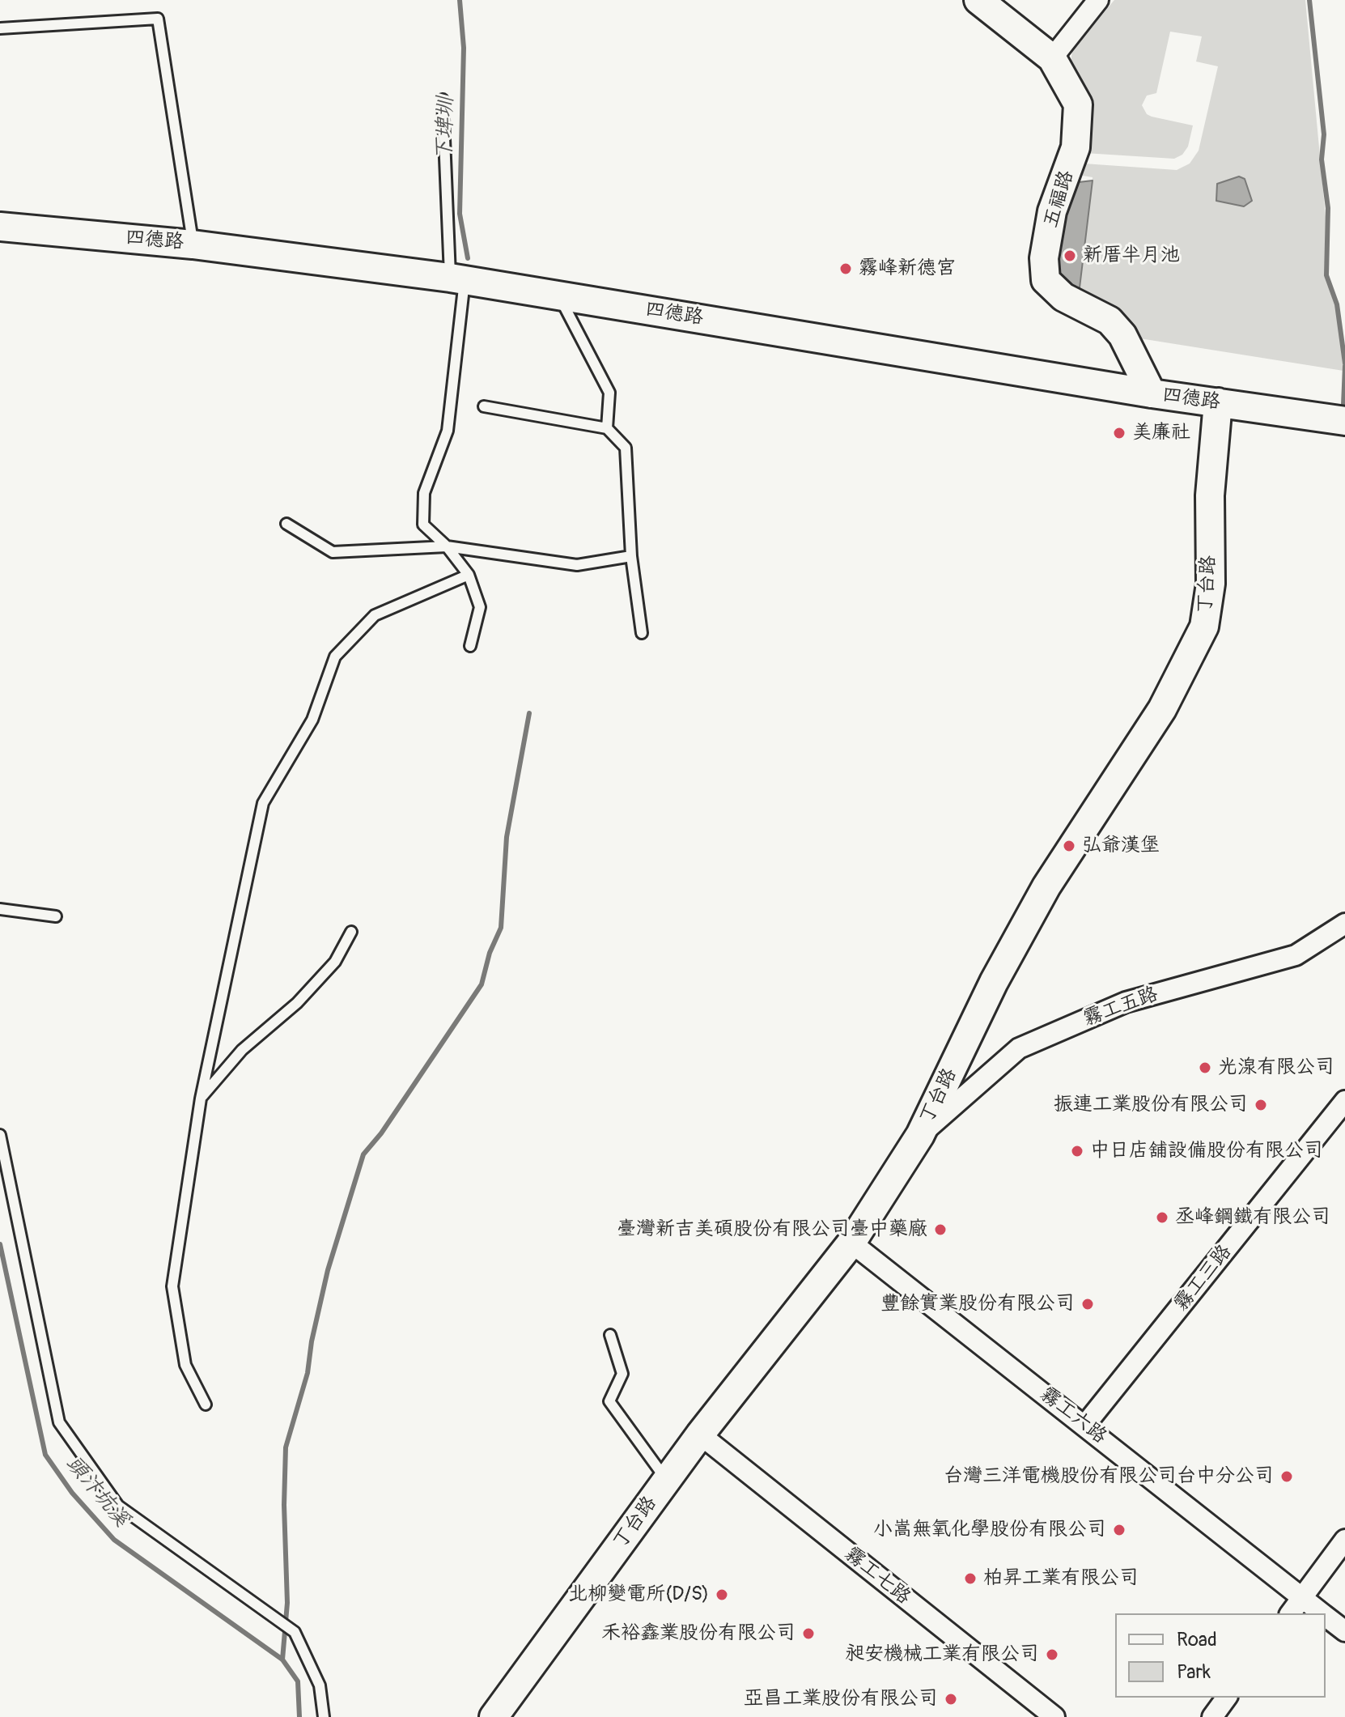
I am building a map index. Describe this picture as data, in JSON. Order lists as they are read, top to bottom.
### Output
{
  "streets": {
    "street": [
      "五福路",
      "四德路",
      "丁台路",
      "霧工五路",
      "霧工三路",
      "霧工六路",
      "霧工七路"
    ]
  },
  "crossings": [
    ["五福路", "四德路"],
    ["四德路", "丁台路"],
    ["丁台路", "霧工五路"],
    ["丁台路", "霧工六路"],
    ["丁台路", "霧工七路"],
    ["霧工三路", "霧工六路"]
  ],
  "water": ["下埤圳", "頭汴坑溪"],
  "places": [
    "新厝半月池",
    "霧峰新德宮",
    "美廉社",
    "弘爺漢堡",
    "光湶有限公司",
    "振連工業股份有限公司",
    "中日店舖設備股份有限公司",
    "丞峰鋼鐵有限公司",
    "臺灣新吉美碩股份有限公司臺中藥廠",
    "豐餘實業股份有限公司",
    "台灣三洋電機股份有限公司台中分公司",
    "小嵩無氧化學股份有限公司",
    "柏昇工業有限公司",
    "北柳變電所(D/S)",
    "禾裕鑫業股份有限公司",
    "昶安機械工業有限公司",
    "亞昌工業股份有限公司"
  ],
  "legend": ["Road", "Park"]
}
